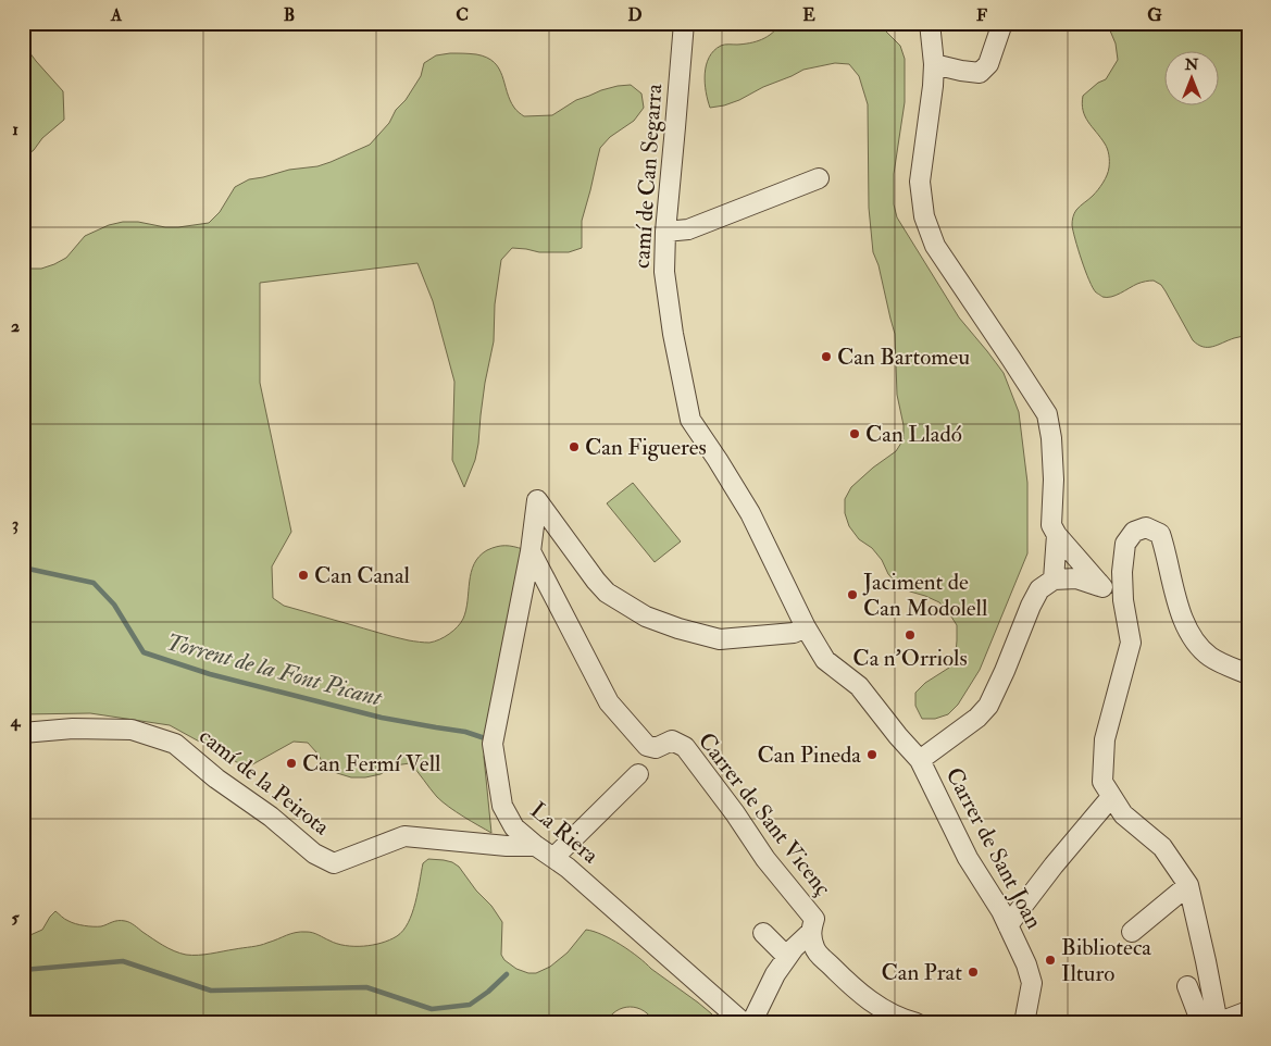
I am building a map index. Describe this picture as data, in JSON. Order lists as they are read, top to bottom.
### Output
{
  "streets": {
    "street": [
      "camí de Can Segarra",
      "camí de la Peirota",
      "Carrer de Sant Vicenç",
      "La Riera",
      "Carrer de Sant Joan"
    ]
  },
  "crossings": [
    ["camí de Can Segarra", "La Riera"],
    ["camí de Can Segarra", "Carrer de Sant Joan"],
    ["camí de la Peirota", "La Riera"],
    ["Carrer de Sant Vicenç", "La Riera"],
    ["La Riera", "Carrer de Sant Joan"]
  ],
  "water": ["Torrent de la Font Picant"],
  "places": [
    "Can Bartomeu",
    "Can Lladó",
    "Can Figueres",
    "Can Canal",
    "Jaciment de Can Modolell",
    "Ca n'Orriols",
    "Can Pineda",
    "Can Fermí Vell",
    "Biblioteca Ilturo",
    "Can Prat"
  ],
  "north": "top",
  "grid": {
    "columns": [
      "A",
      "B",
      "C",
      "D",
      "E",
      "F",
      "G"
    ],
    "rows": [
      "1",
      "2",
      "3",
      "4",
      "5"
    ]
  }
}
